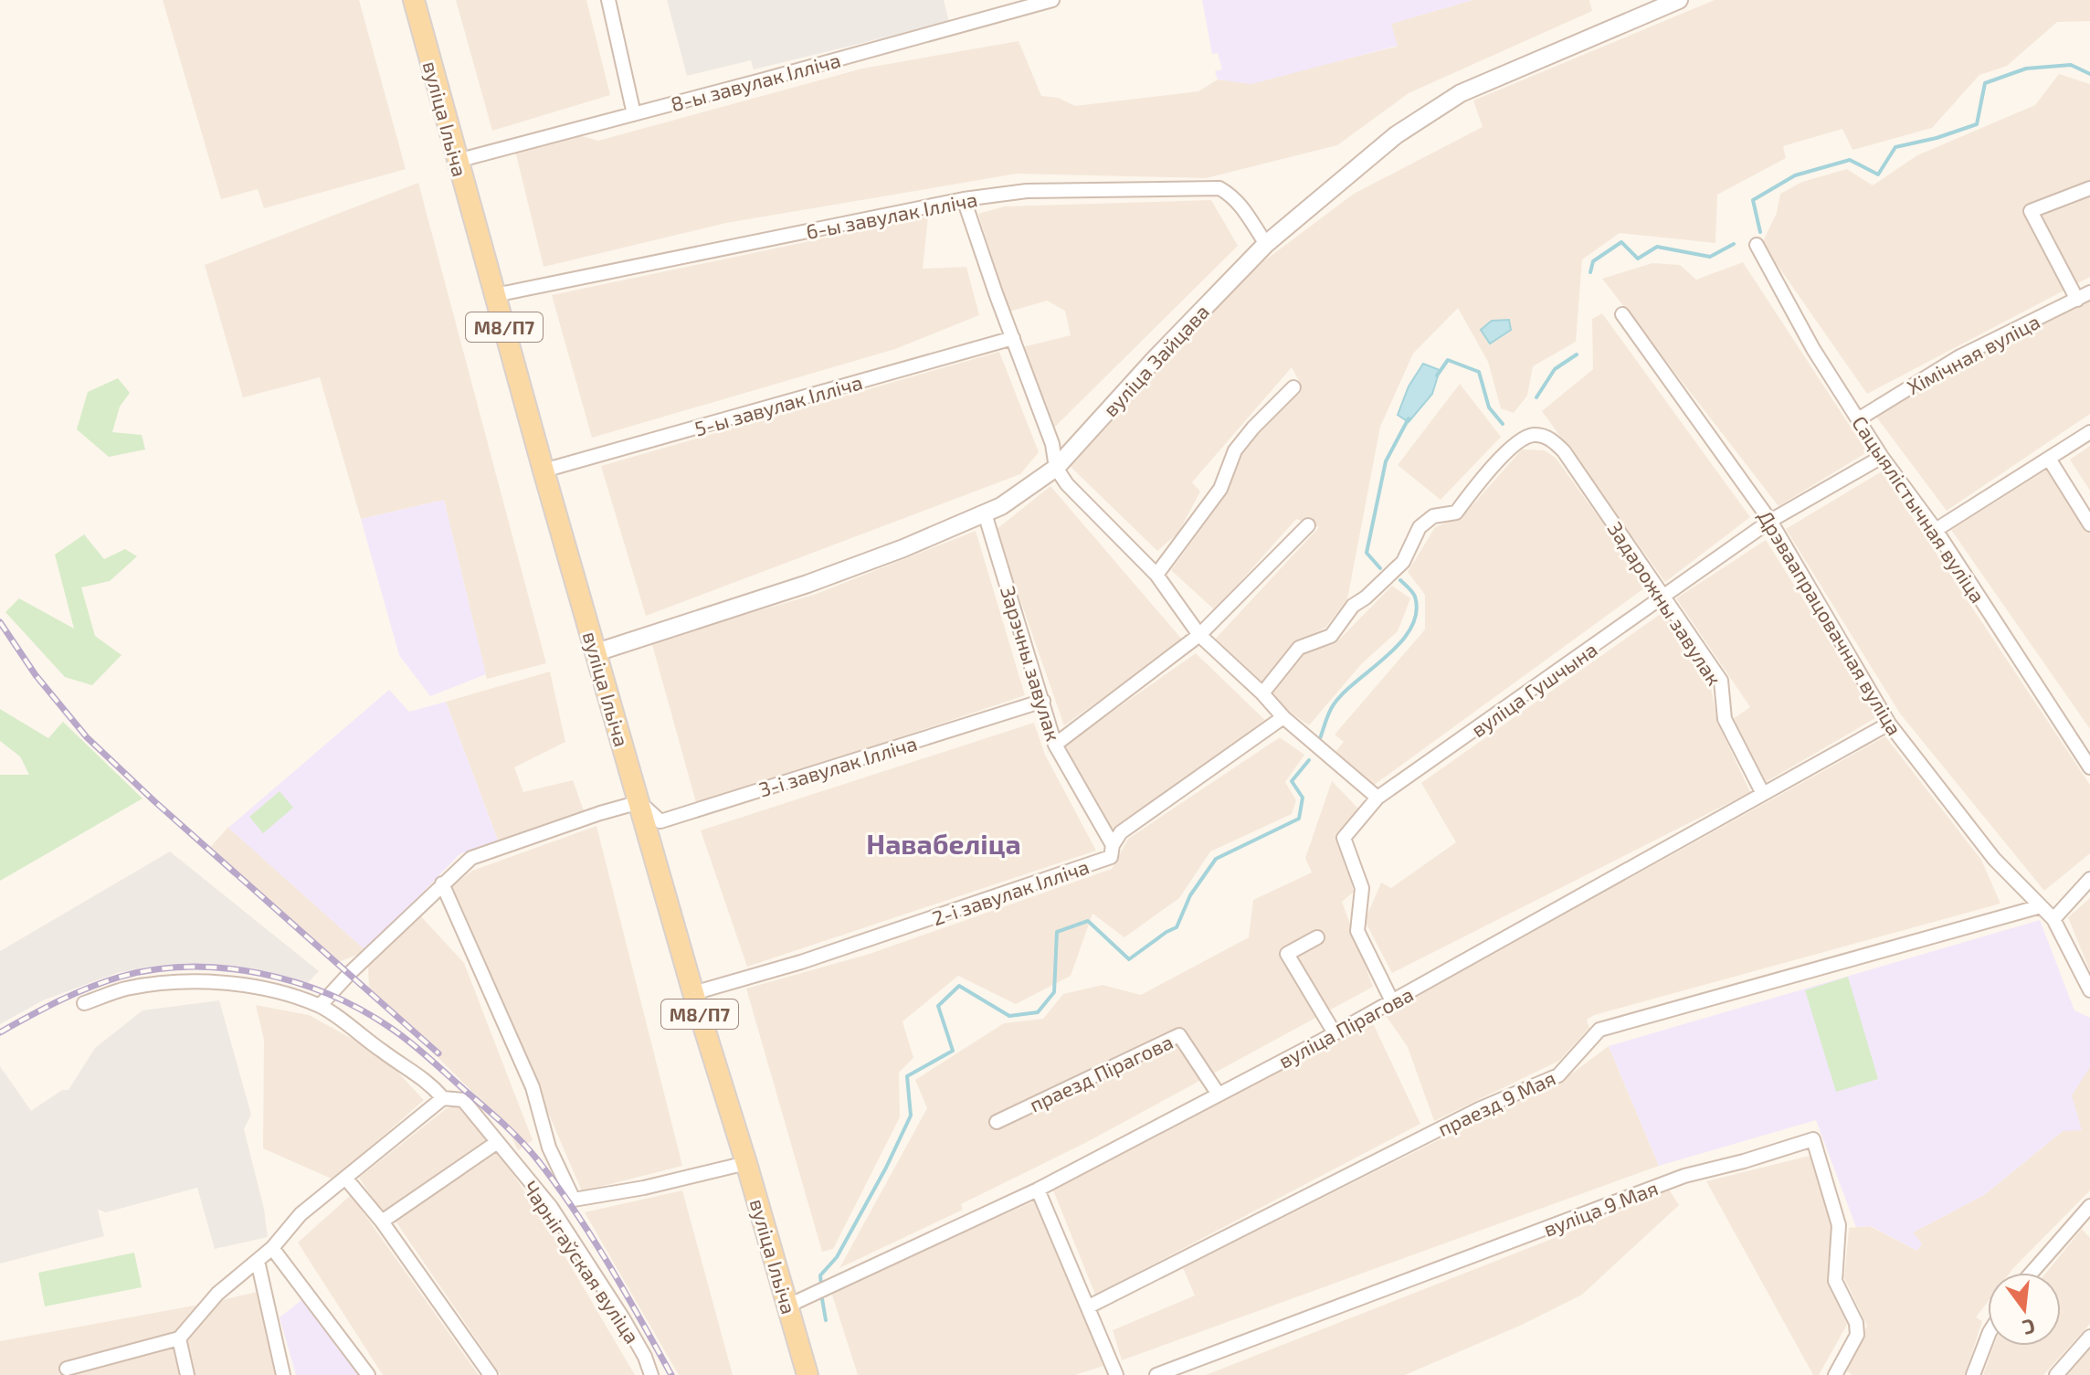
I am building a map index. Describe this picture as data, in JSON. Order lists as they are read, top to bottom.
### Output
{
  "streets": {
    "main road": ["вуліца Ільіча", "М8/П7"],
    "street": [
      "8-ы завулак Ілліча",
      "6-ы завулак Ілліча",
      "Хімічная вуліца",
      "вуліца Зайцава",
      "5-ы завулак Ілліча",
      "Сацыялістычная вуліца",
      "Задарожны завулак",
      "Дрэваапрацовачная вуліца",
      "Зарэчны завулак",
      "вуліца Гушчына",
      "3-і завулак Ілліча",
      "2-і завулак Ілліча",
      "вуліца Пірагова",
      "праезд Пірагова",
      "праезд 9 Мая",
      "вуліца 9 Мая",
      "Чарнігаўская вуліца"
    ]
  },
  "crossings": [
    ["8-ы завулак Ілліча", "вуліца Ільіча"],
    ["вуліца Ільіча", "6-ы завулак Ілліча"],
    ["вуліца Ільіча", "вуліца Зайцава"],
    ["вуліца Ільіча", "5-ы завулак Ілліча"],
    ["вуліца Ільіча", "3-і завулак Ілліча"],
    ["вуліца Ільіча", "2-і завулак Ілліча"],
    ["вуліца Ільіча", "вуліца Пірагова"],
    ["6-ы завулак Ілліча", "вуліца Зайцава"],
    ["Хімічная вуліца", "Сацыялістычная вуліца"],
    ["вуліца Зайцава", "Зарэчны завулак"],
    ["Сацыялістычная вуліца", "вуліца Гушчына"],
    ["Задарожны завулак", "вуліца Гушчына"],
    ["Задарожны завулак", "вуліца Пірагова"],
    ["Дрэваапрацовачная вуліца", "вуліца Гушчына"],
    ["Дрэваапрацовачная вуліца", "вуліца Пірагова"],
    ["Дрэваапрацовачная вуліца", "праезд 9 Мая"],
    ["Зарэчны завулак", "3-і завулак Ілліча"],
    ["Зарэчны завулак", "2-і завулак Ілліча"],
    ["вуліца Гушчына", "вуліца Пірагова"],
    ["вуліца Пірагова", "праезд Пірагова"]
  ],
  "districts": ["Навабеліца"],
  "north": "bottom"
}
